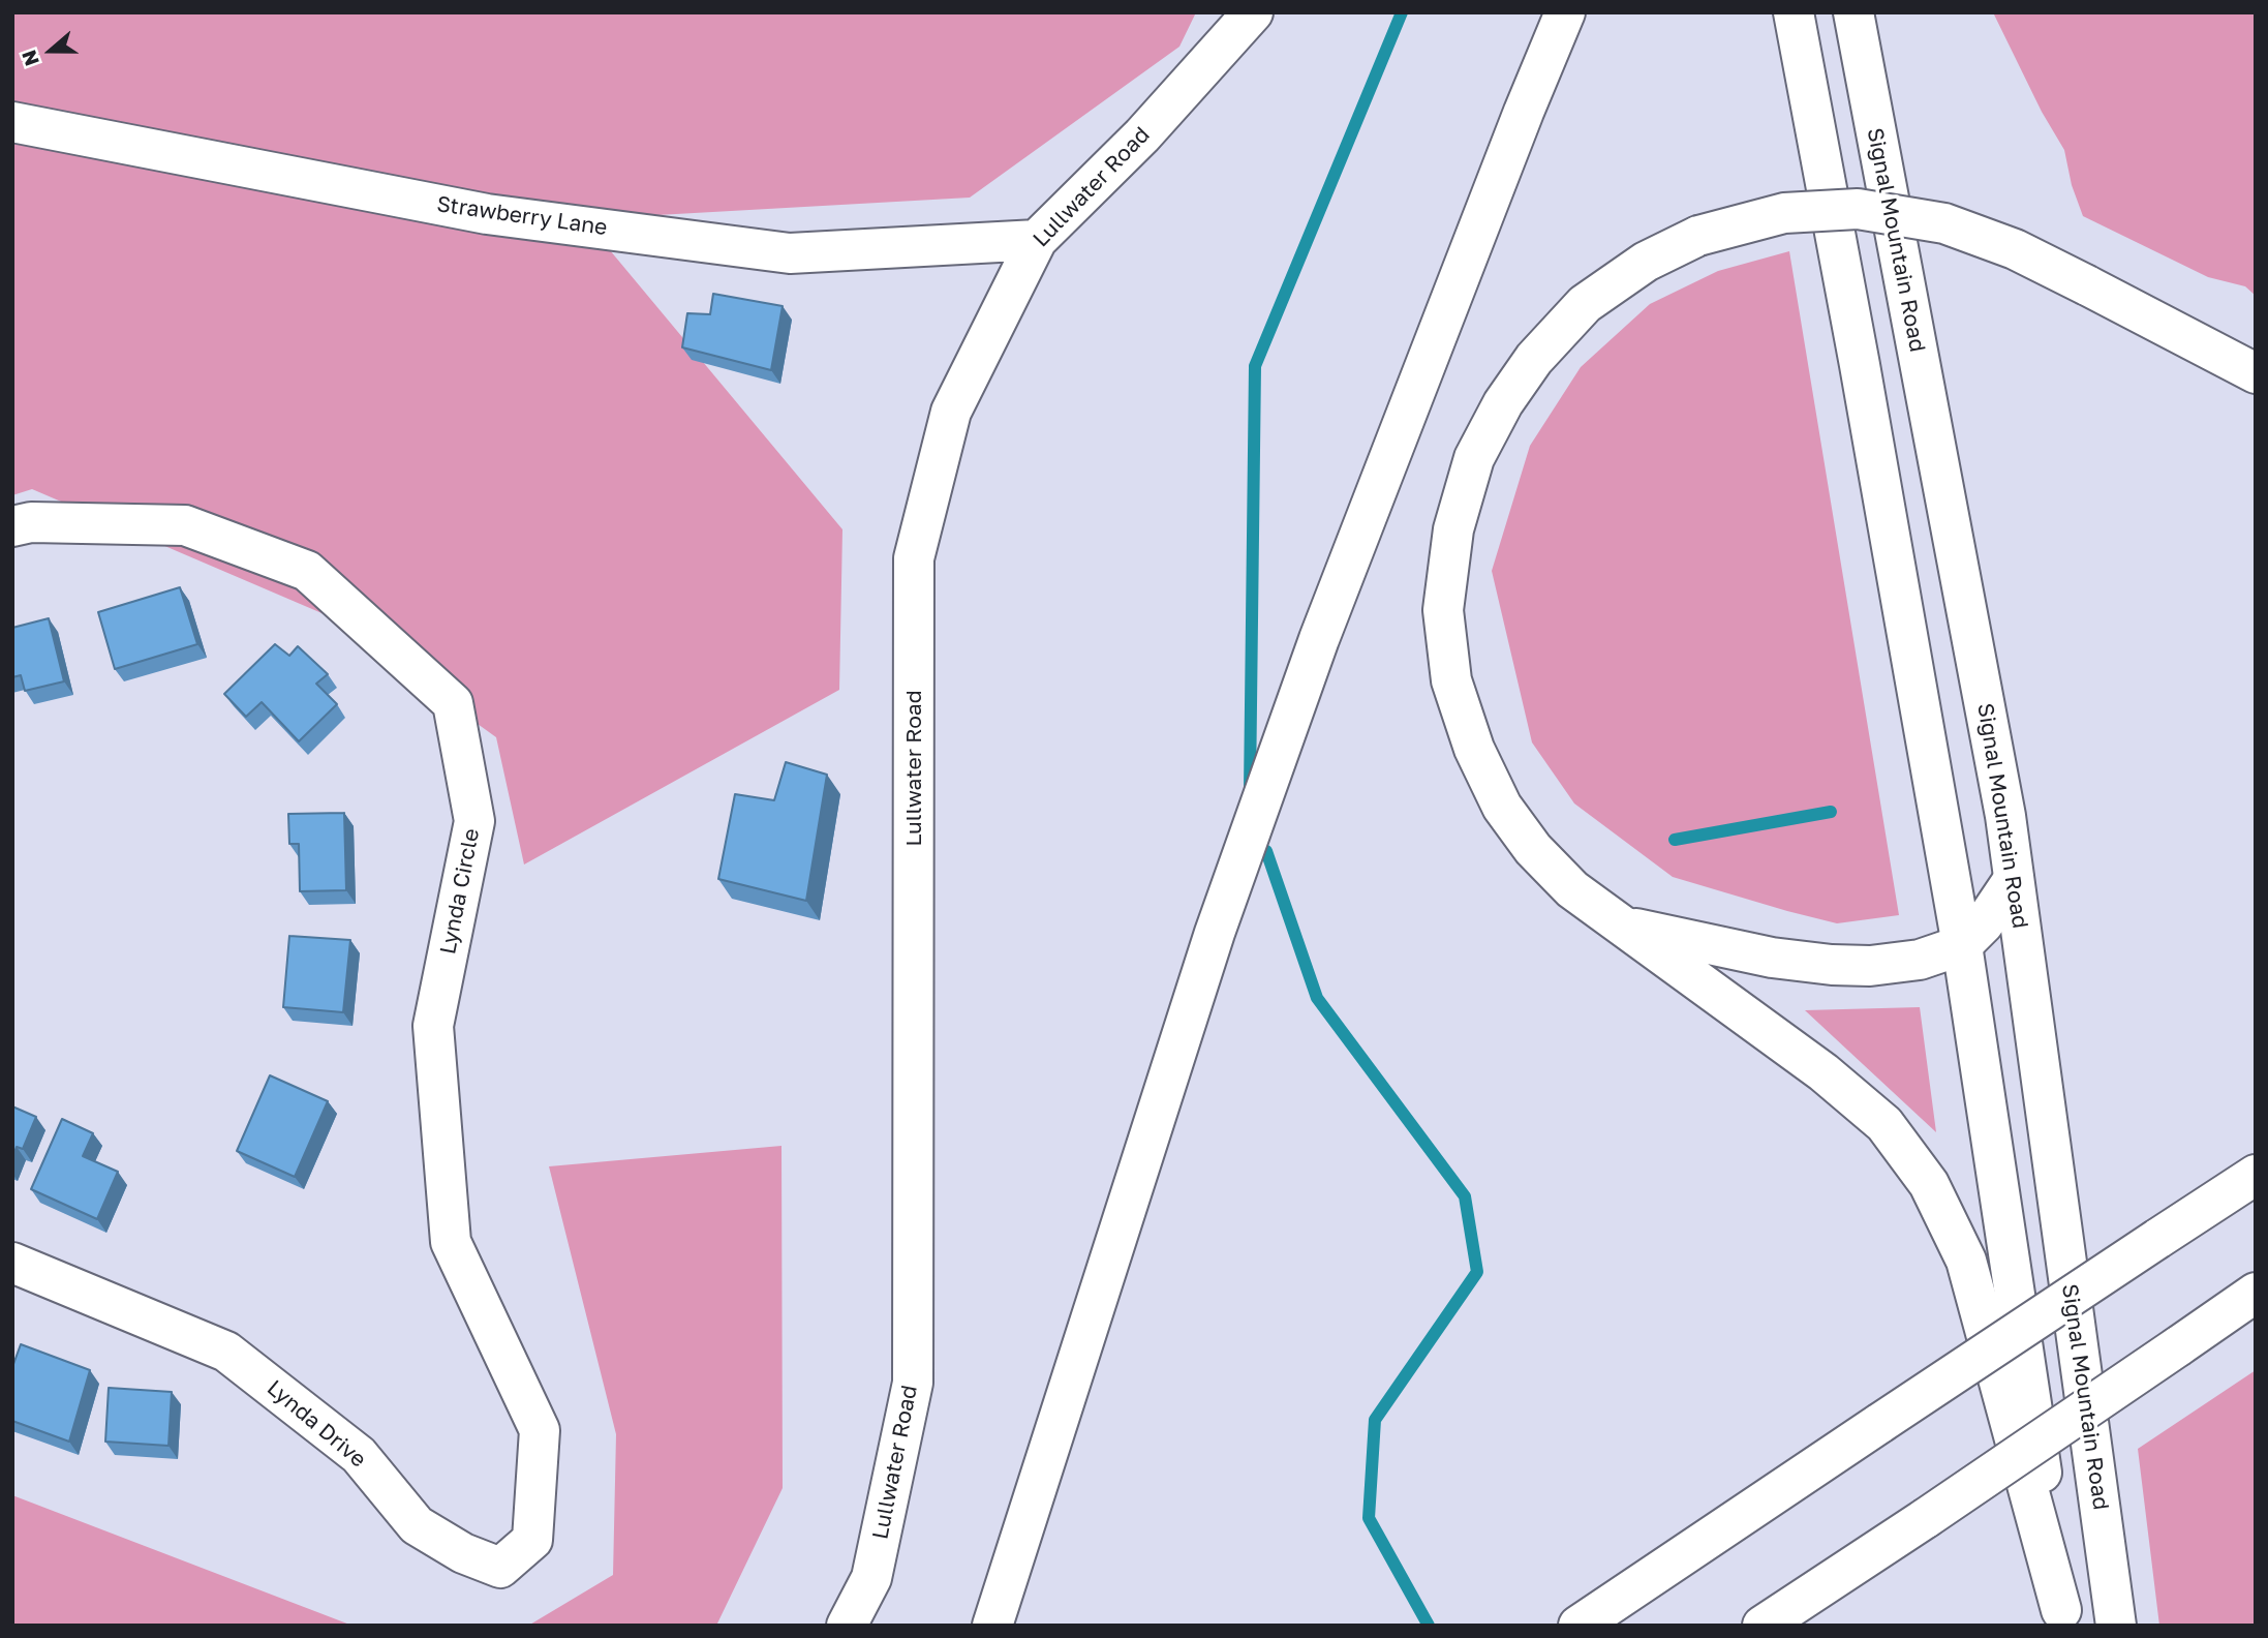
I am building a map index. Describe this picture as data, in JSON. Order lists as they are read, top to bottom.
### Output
{
  "streets": {
    "main road": [
      "Lullwater Road",
      "Strawberry Lane",
      "Signal Mountain Road",
      "Lynda Circle",
      "Lynda Drive"
    ]
  },
  "crossings": [
    ["Lullwater Road", "Strawberry Lane"],
    ["Lynda Circle", "Lynda Drive"]
  ],
  "north": "left"
}
